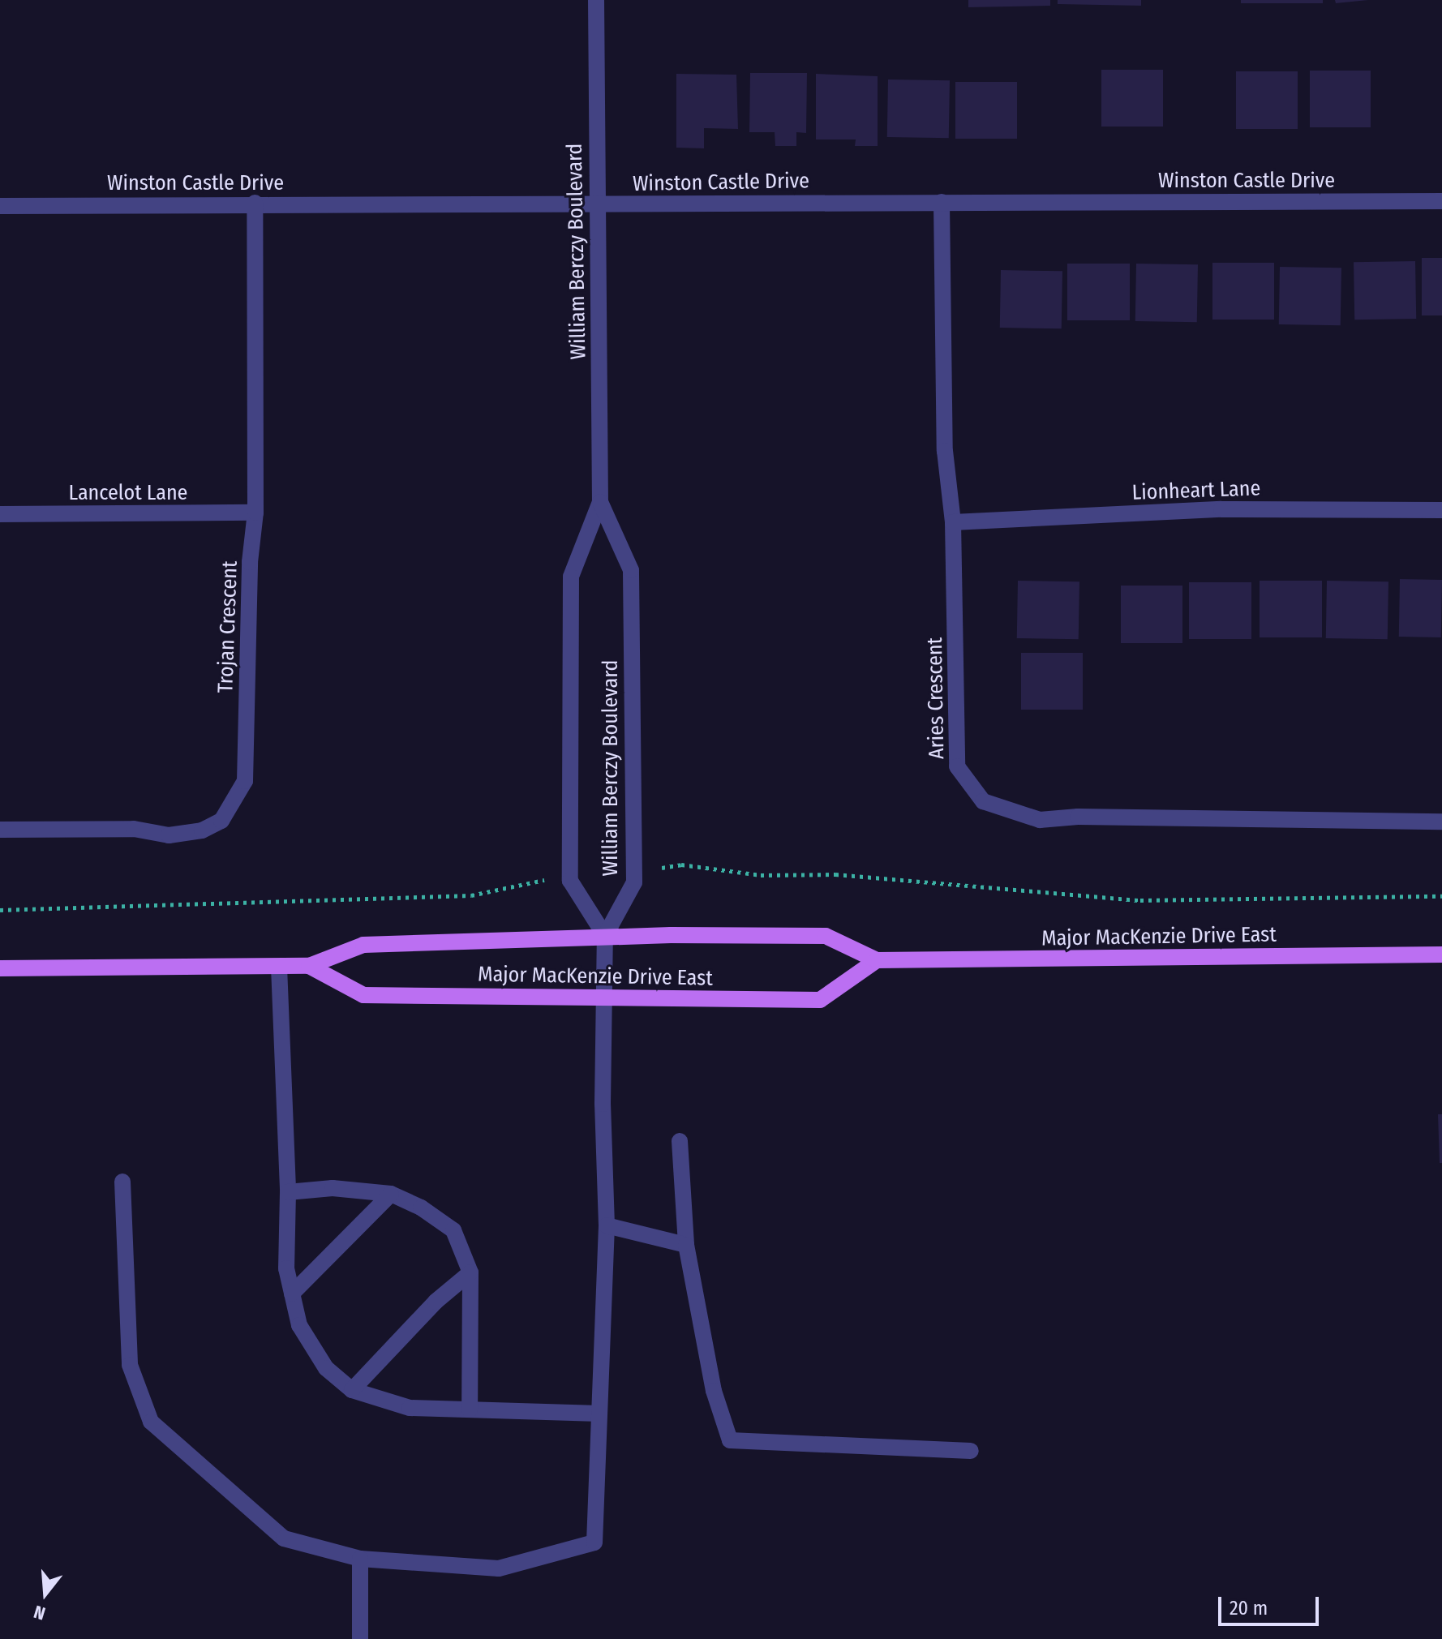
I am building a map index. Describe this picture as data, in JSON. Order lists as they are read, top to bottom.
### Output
{
  "streets": {
    "main road": ["Major MacKenzie Drive East"],
    "street": [
      "Winston Castle Drive",
      "William Berczy Boulevard",
      "Lionheart Lane",
      "Lancelot Lane",
      "Trojan Crescent",
      "Aries Crescent"
    ]
  },
  "crossings": [
    ["Winston Castle Drive", "William Berczy Boulevard"],
    ["Winston Castle Drive", "Trojan Crescent"],
    ["Winston Castle Drive", "Aries Crescent"],
    ["William Berczy Boulevard", "Major MacKenzie Drive East"],
    ["Lionheart Lane", "Aries Crescent"],
    ["Lancelot Lane", "Trojan Crescent"]
  ],
  "scale_bar": "20 m",
  "north": "bottom"
}
